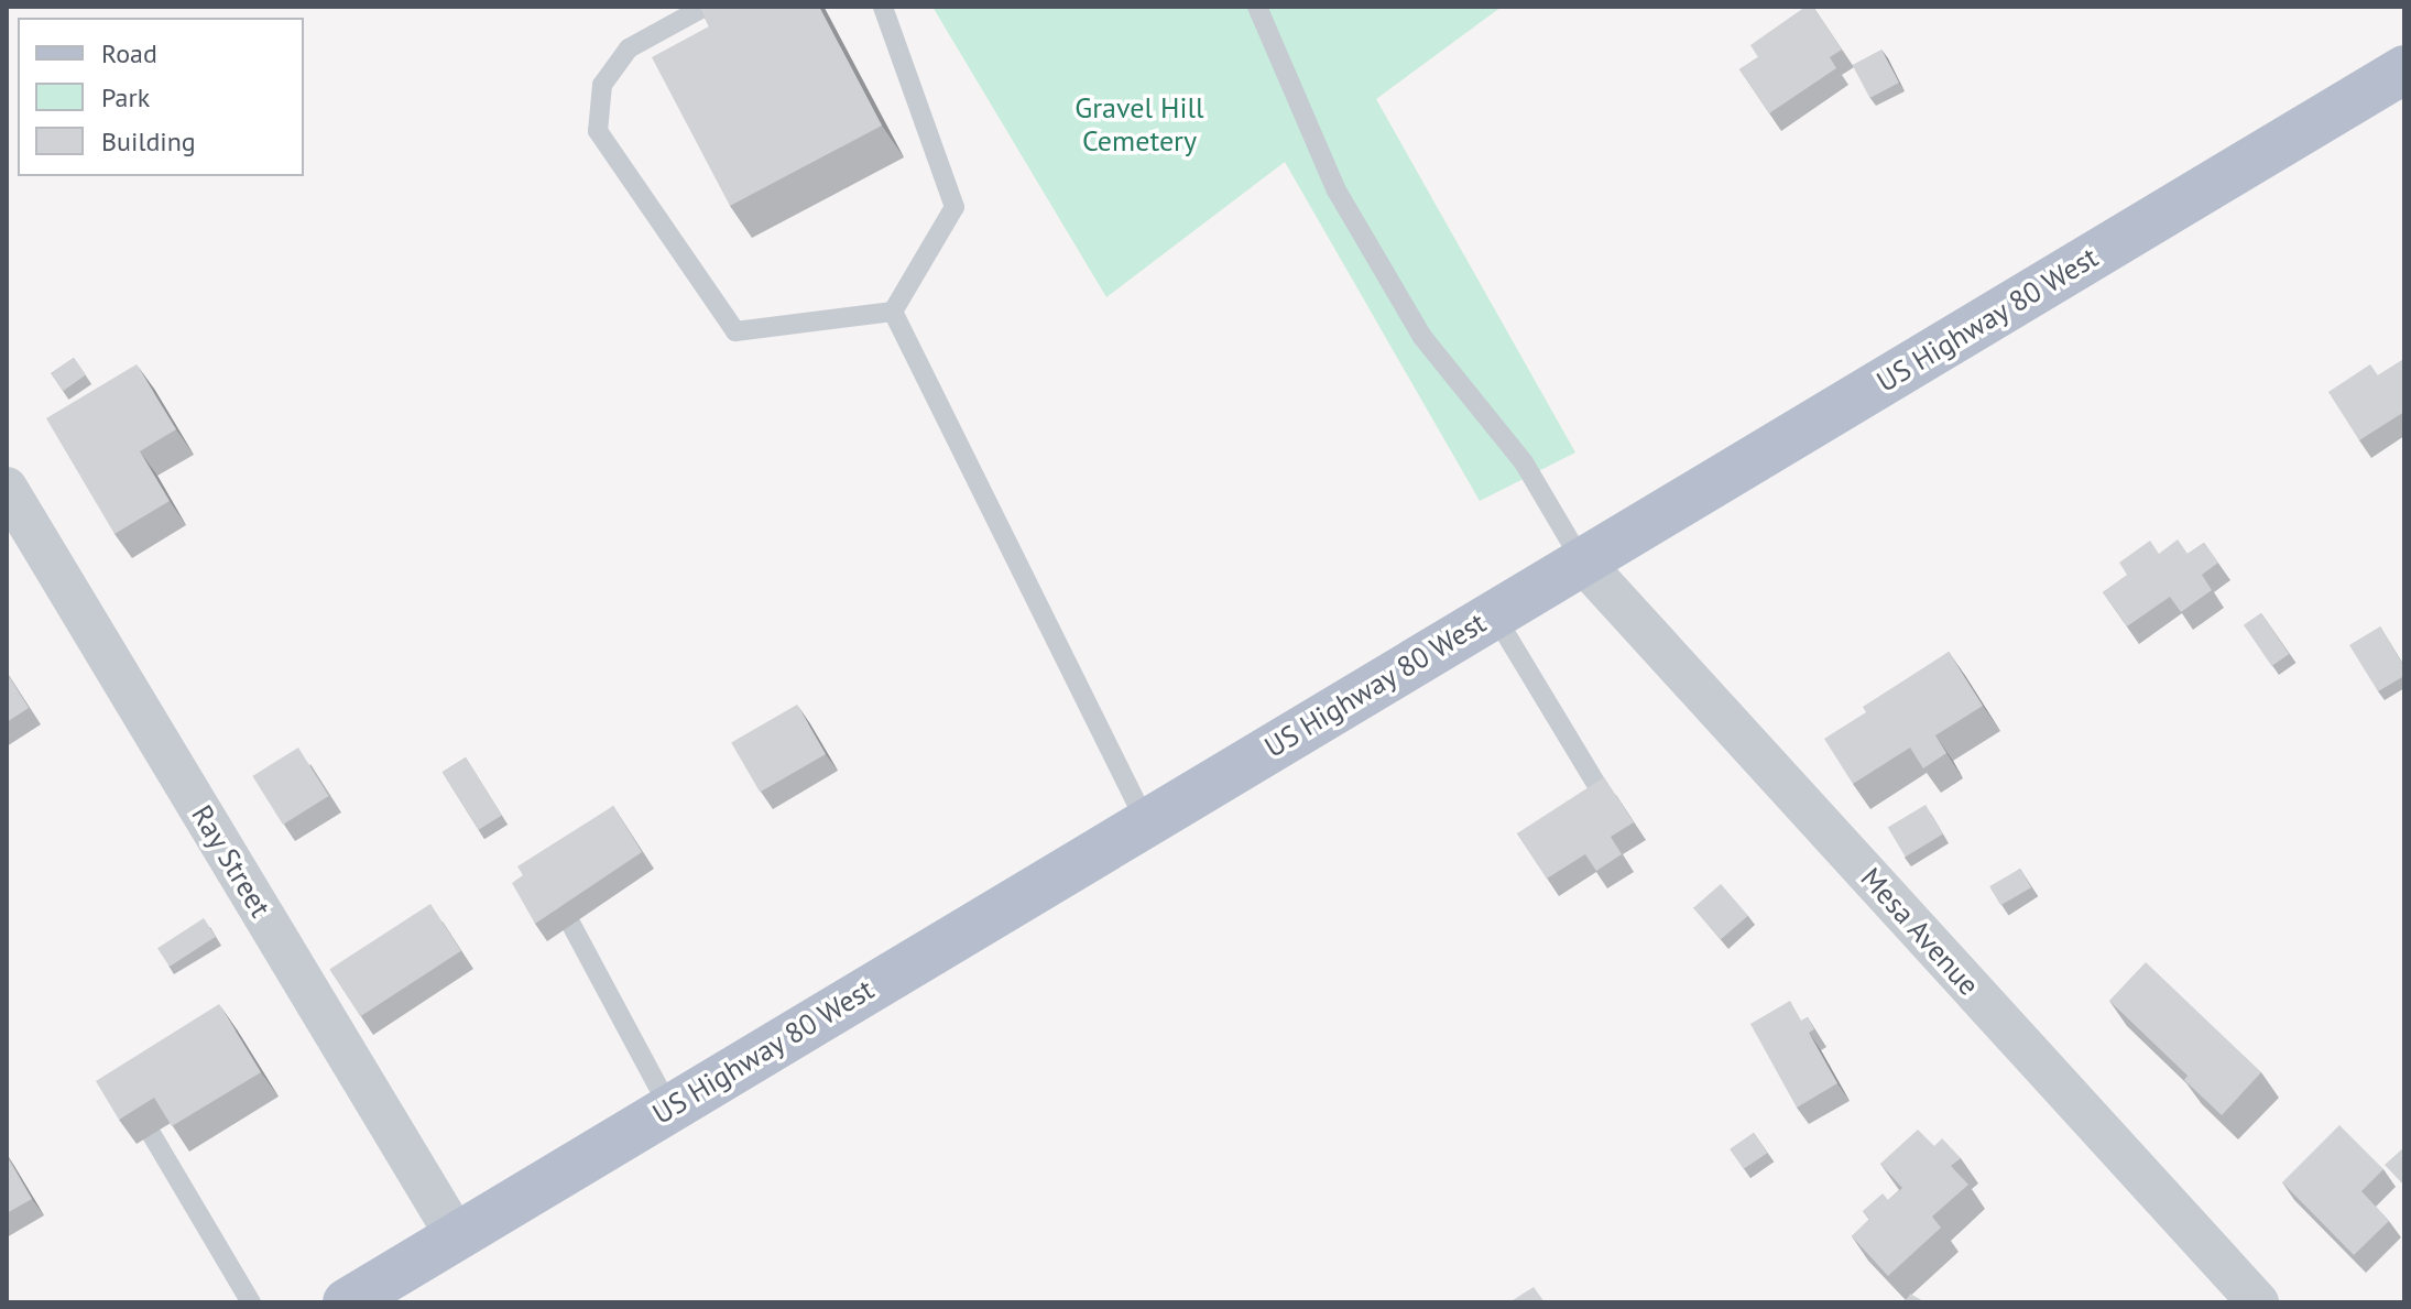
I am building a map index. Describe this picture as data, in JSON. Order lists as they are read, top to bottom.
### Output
{
  "streets": {
    "main road": ["US Highway 80 West"],
    "street": ["Ray Street", "Mesa Avenue"]
  },
  "crossings": [
    ["US Highway 80 West", "Ray Street"],
    ["US Highway 80 West", "Mesa Avenue"]
  ],
  "parks": ["Gravel Hill Cemetery"],
  "legend": ["Road", "Park", "Building"]
}
